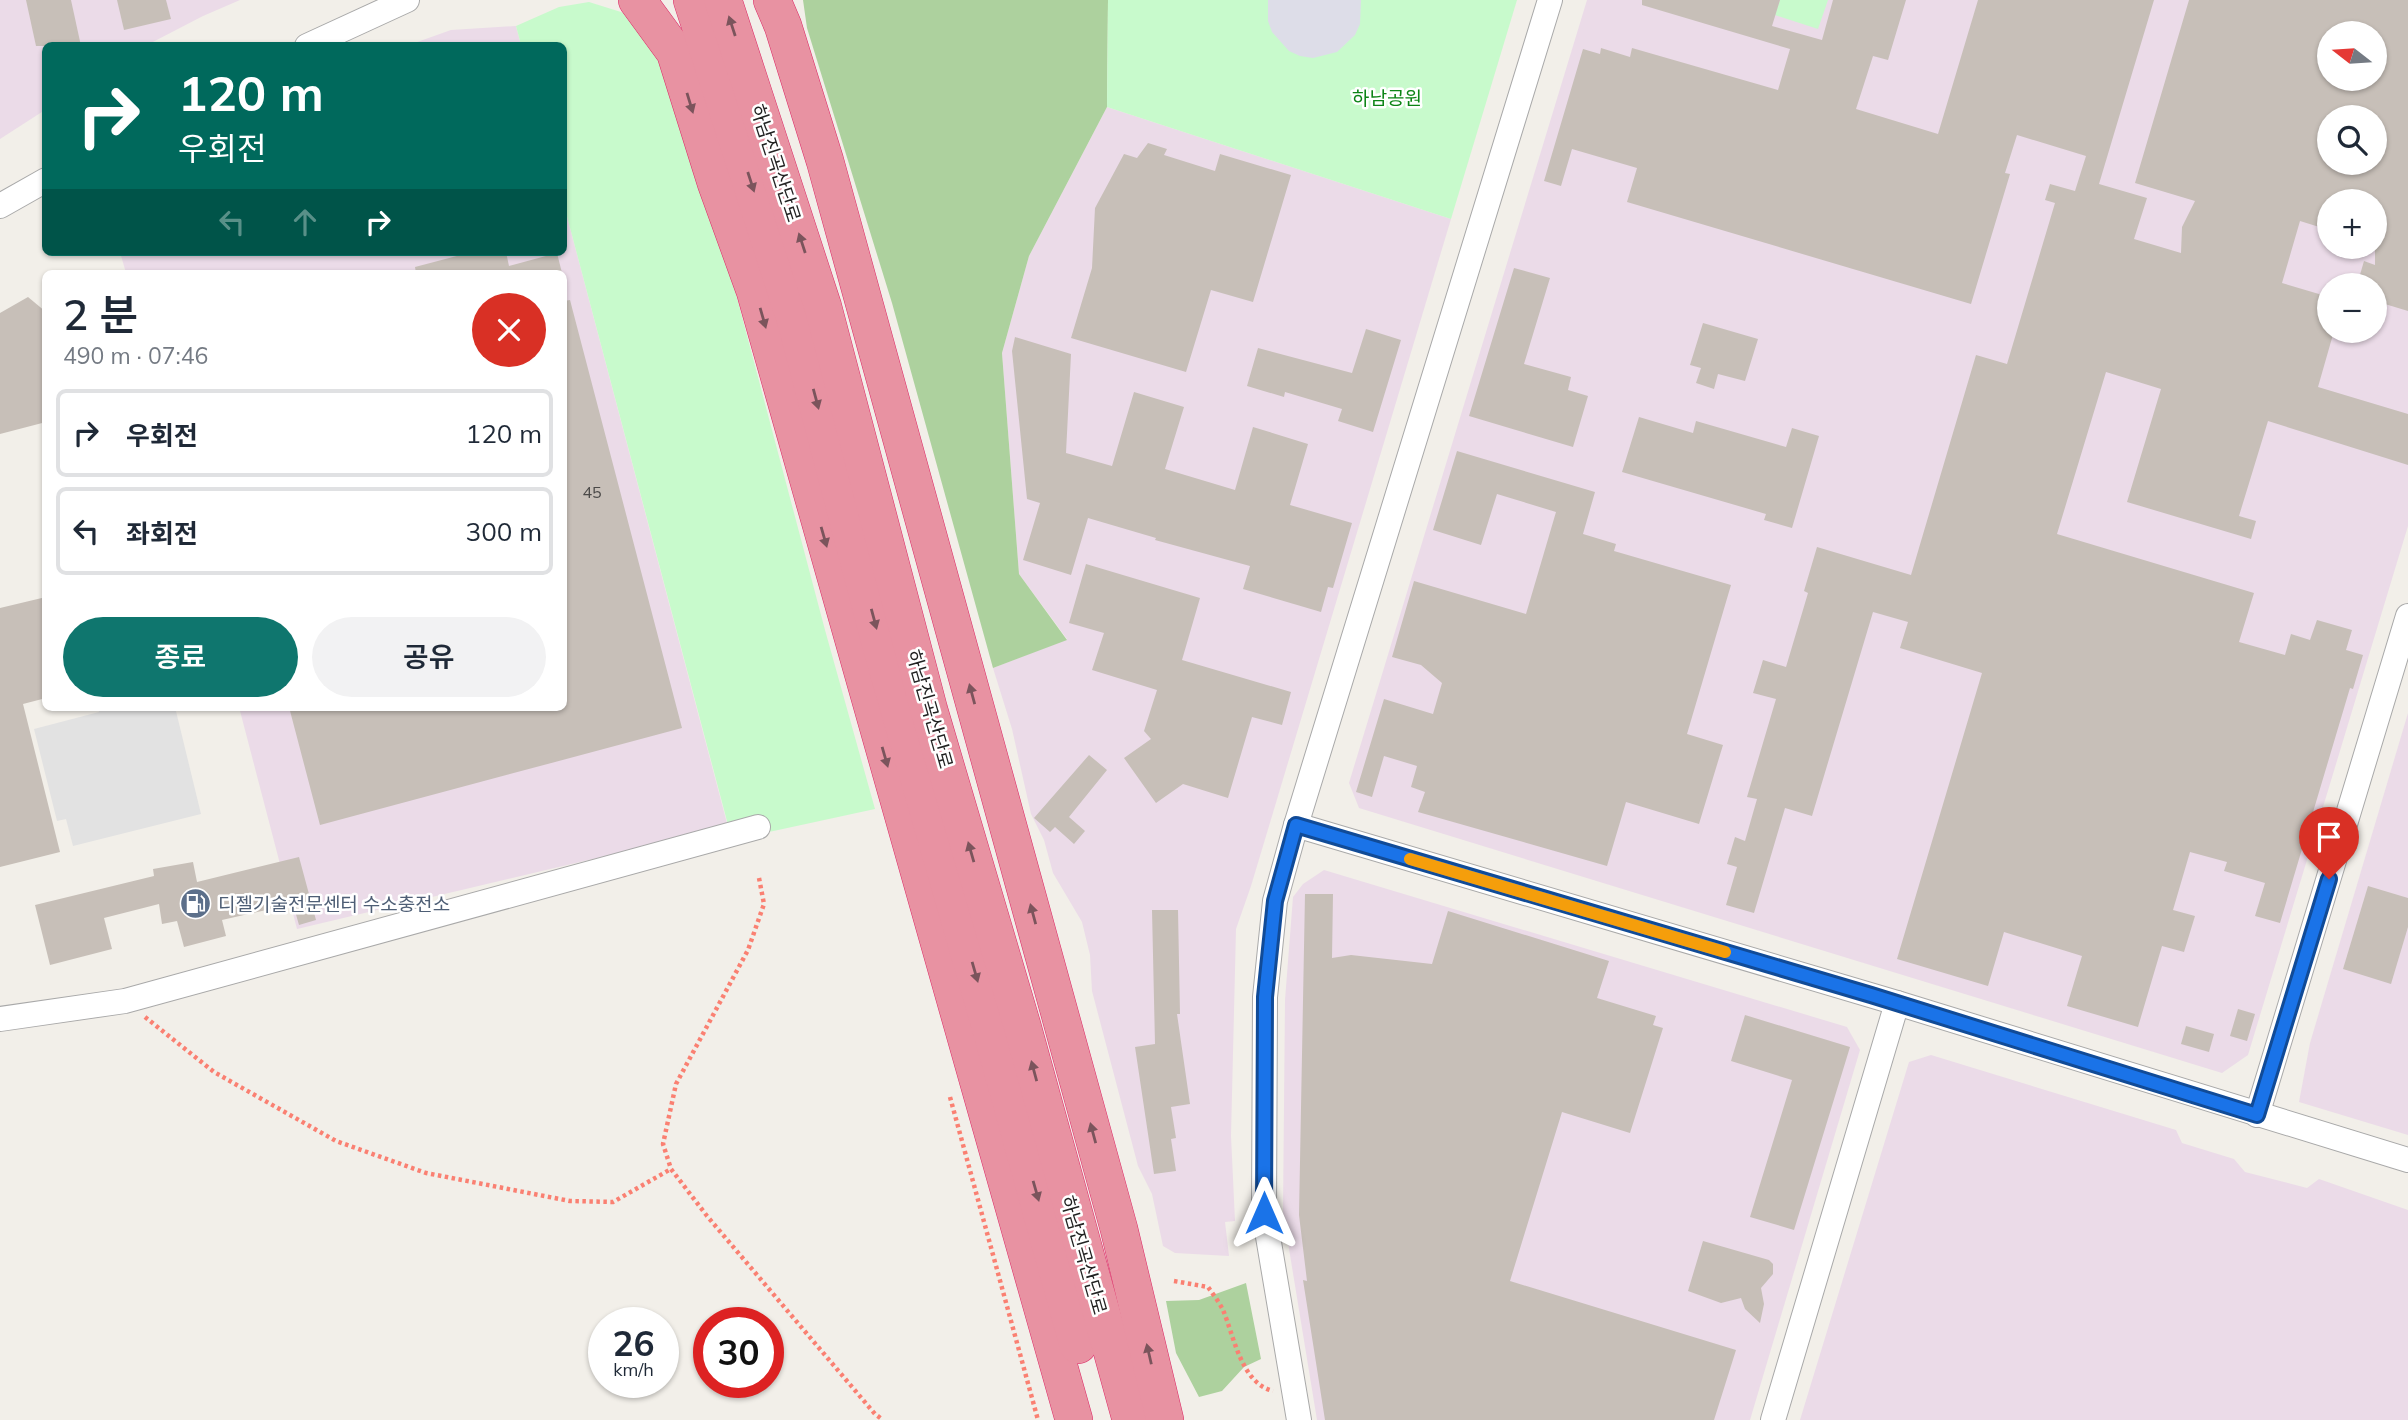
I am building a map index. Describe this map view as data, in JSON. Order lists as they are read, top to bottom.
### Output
{
  "streets": {
    "highway": ["하남진곡산단로"]
  },
  "parks": ["하남공원"],
  "places": {
    "fuel station": ["디젤기술전문센터 수소충전소"]
  },
  "house_numbers": ["45"],
  "north": "left",
  "page": {
    "map_buttons": ["+", "−"],
    "turn": ["120 m", "우회전"],
    "heading": ["2 분", "490 m · 07:46"],
    "list": [
      {
        "name": "우회전",
        "value": "120 m"
      },
      {
        "name": "좌회전",
        "value": "300 m"
      }
    ],
    "buttons": ["종료", "공유"],
    "speed": "26 km/h",
    "limit": "30"
  }
}
